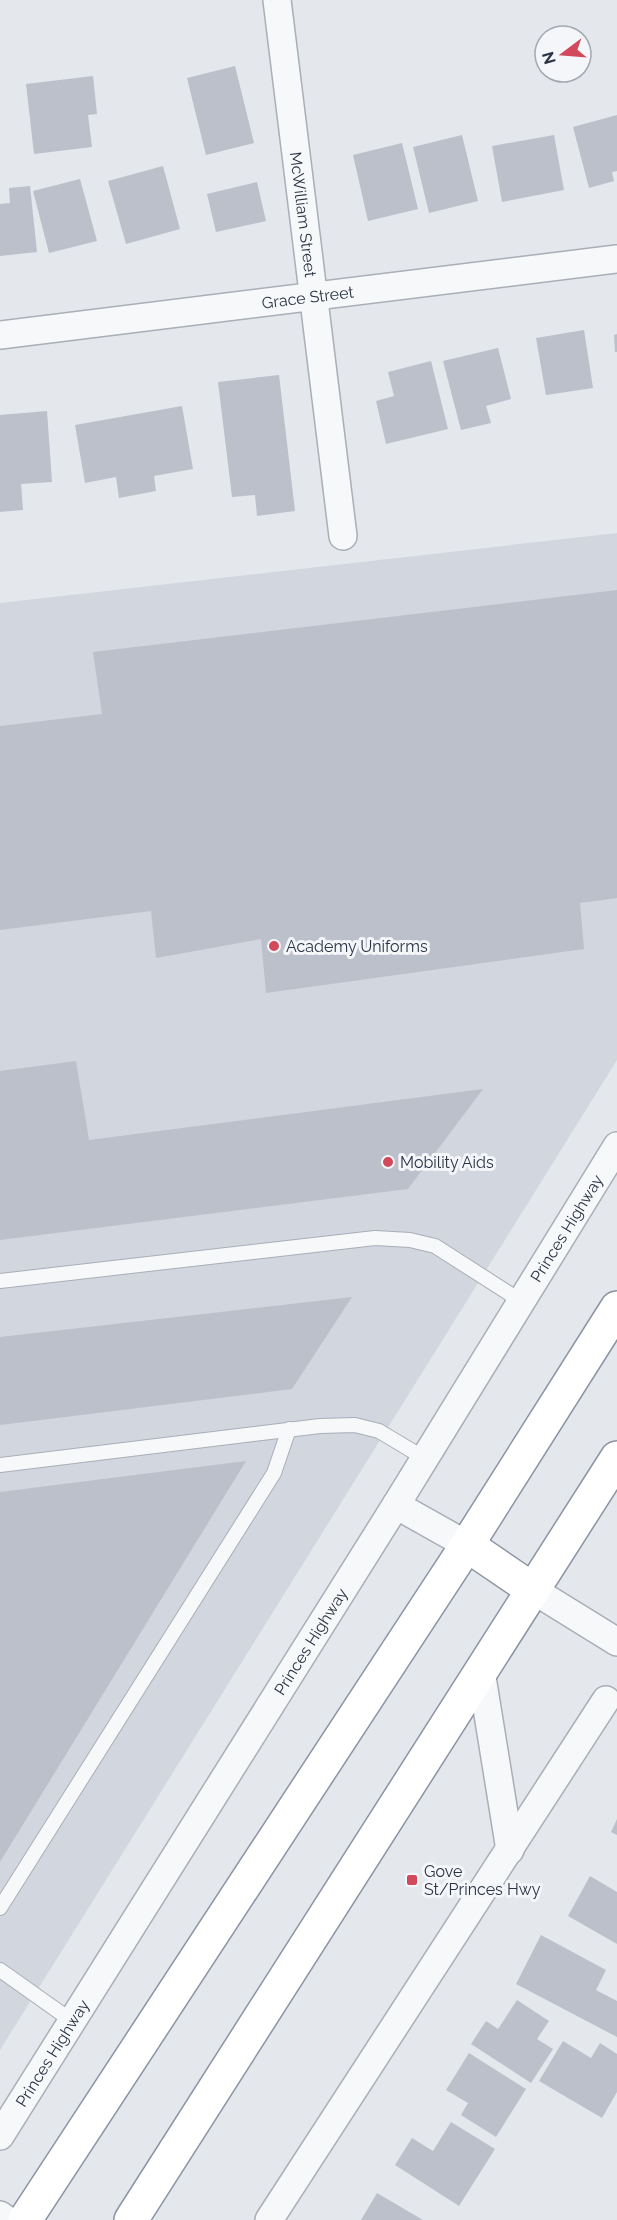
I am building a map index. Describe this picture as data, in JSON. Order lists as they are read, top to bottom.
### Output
{
  "streets": {
    "street": ["McWilliam Street", "Grace Street", "Princes Highway"]
  },
  "crossings": [
    ["McWilliam Street", "Grace Street"]
  ],
  "places": {
    "other": ["Academy Uniforms", "Mobility Aids"],
    "transit": ["Gove St/Princes Hwy"]
  },
  "north": "left"
}
